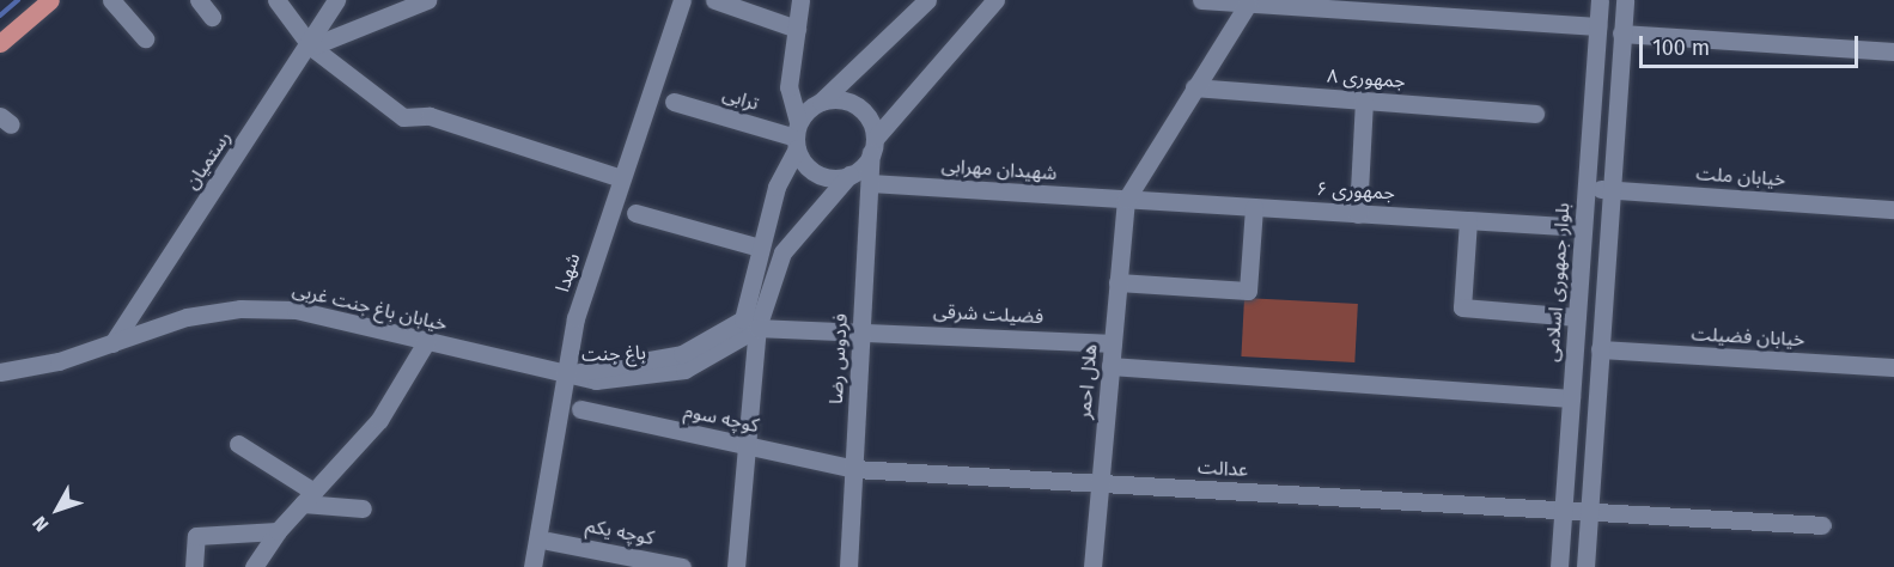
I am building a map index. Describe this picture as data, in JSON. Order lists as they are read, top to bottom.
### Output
{
  "streets": {
    "street": [
      "جمهوری ۸",
      "ترابی",
      "رستمیان",
      "شهیدان مهرابی",
      "خیابان ملت",
      "جمهوری ۶",
      "شهدا",
      "بلوار جمهوری اسلامی",
      "خیابان باغ جنت غربی",
      "فضیلت شرقی",
      "خیابان فضیلت",
      "باغ جنت",
      "فردوس رضا",
      "هلال احمر",
      "کوچه سوم",
      "عدالت",
      "کوچه یکم"
    ]
  },
  "crossings": [
    ["ترابی", "باغ جنت"],
    ["ترابی", "فردوس رضا"],
    ["رستمیان", "خیابان باغ جنت غربی"],
    ["شهیدان مهرابی", "جمهوری ۶"],
    ["شهیدان مهرابی", "فردوس رضا"],
    ["شهیدان مهرابی", "هلال احمر"],
    ["خیابان ملت", "بلوار جمهوری اسلامی"],
    ["جمهوری ۶", "بلوار جمهوری اسلامی"],
    ["جمهوری ۶", "هلال احمر"],
    ["شهدا", "خیابان باغ جنت غربی"],
    ["شهدا", "باغ جنت"],
    ["بلوار جمهوری اسلامی", "عدالت"],
    ["خیابان باغ جنت غربی", "باغ جنت"],
    ["فضیلت شرقی", "باغ جنت"],
    ["فضیلت شرقی", "فردوس رضا"],
    ["فضیلت شرقی", "هلال احمر"],
    ["باغ جنت", "فردوس رضا"],
    ["فردوس رضا", "کوچه سوم"],
    ["فردوس رضا", "عدالت"],
    ["هلال احمر", "عدالت"],
    ["کوچه سوم", "عدالت"]
  ],
  "scale_bar": "100 m",
  "north": "bottom left"
}
